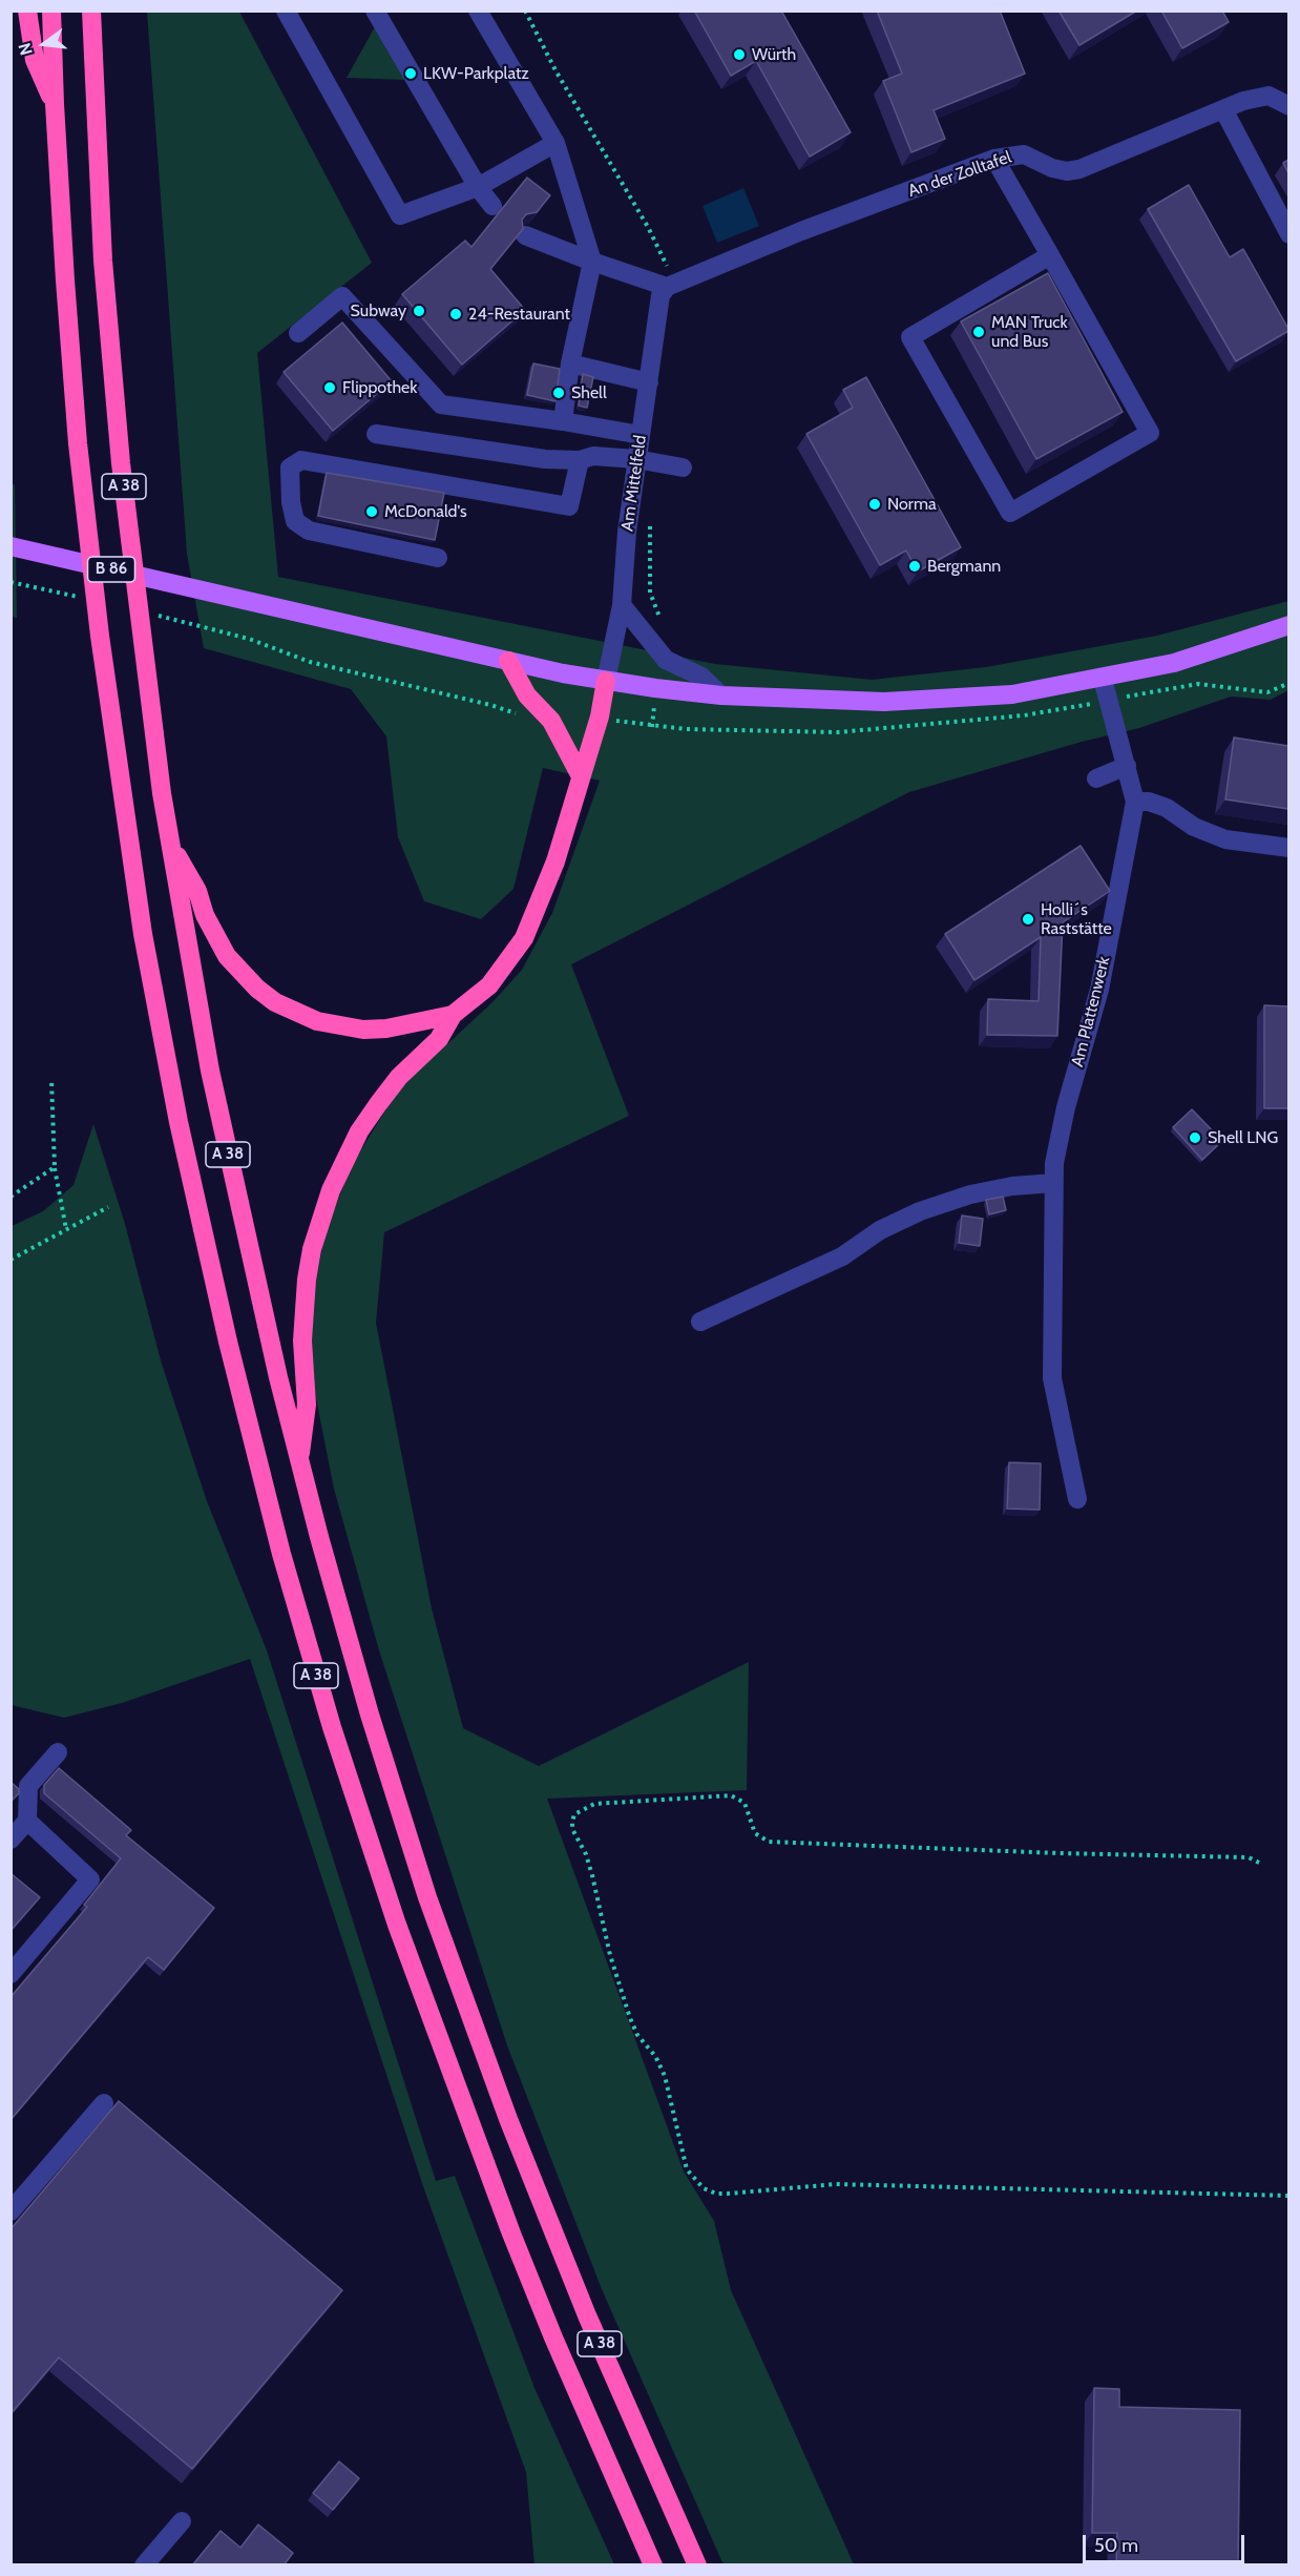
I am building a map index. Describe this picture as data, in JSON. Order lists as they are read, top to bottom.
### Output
{
  "streets": {
    "highway": ["A 38"],
    "main road": ["B 86"],
    "street": ["An der Zolltafel", "Am Mittelfeld", "Am Plattenwerk"]
  },
  "crossings": [
    ["An der Zolltafel", "Am Mittelfeld"],
    ["Am Mittelfeld", "B 86"]
  ],
  "places": [
    "Würth",
    "LKW-Parkplatz",
    "Subway",
    "24-Restaurant",
    "MAN Truck und Bus",
    "Flippothek",
    "Shell",
    "Norma",
    "McDonald's",
    "Bergmann",
    "Holli´s Raststätte",
    "Shell LNG"
  ],
  "scale_bar": "50 m",
  "north": "left"
}
